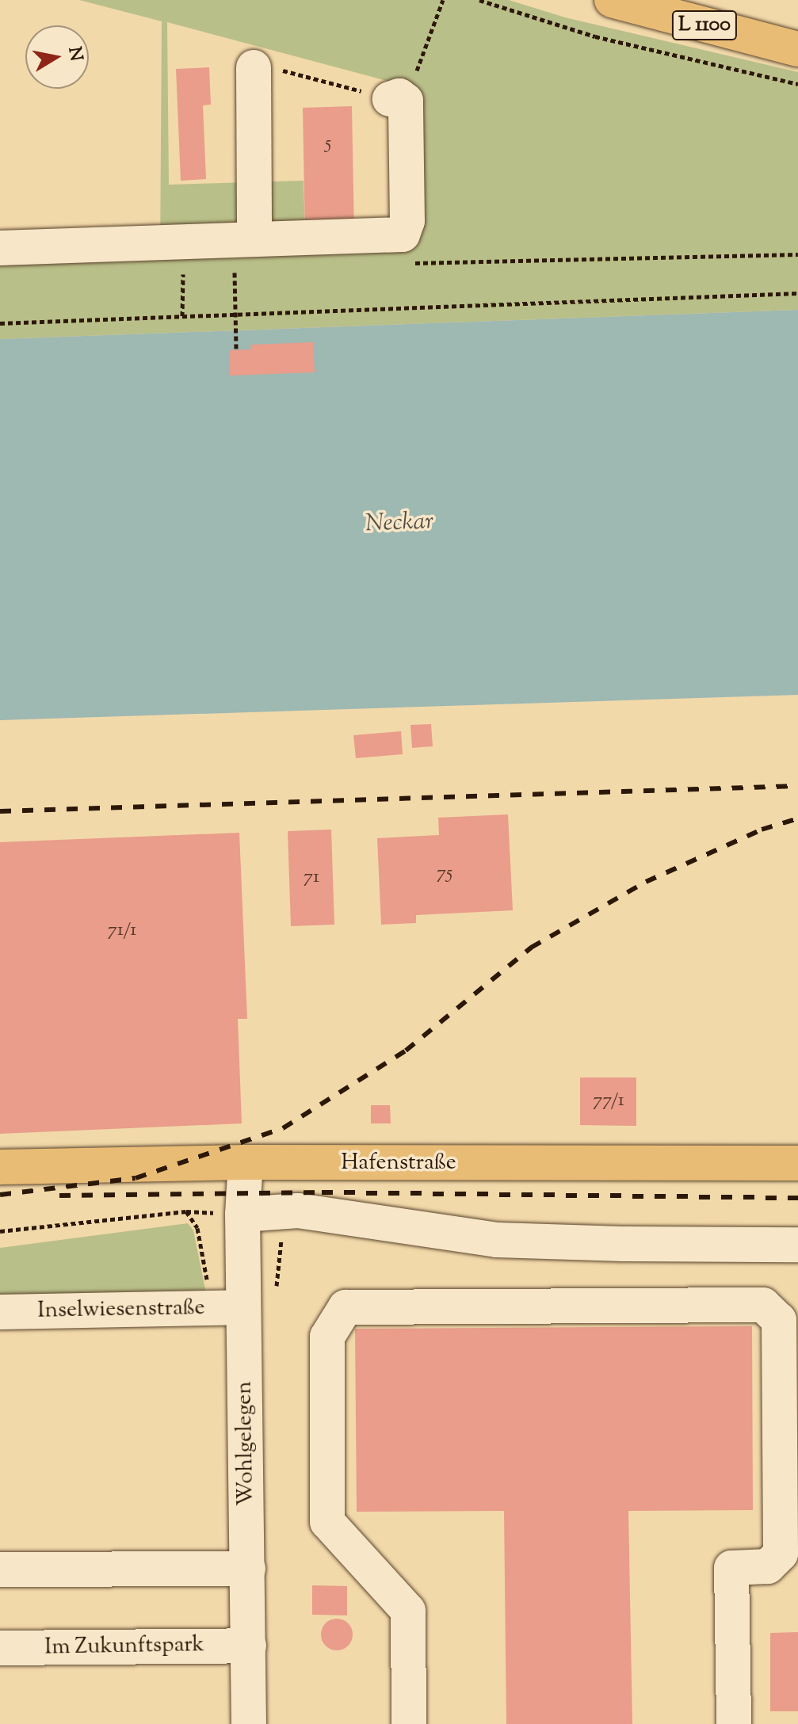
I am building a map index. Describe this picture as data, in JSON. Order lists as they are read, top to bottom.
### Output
{
  "streets": {
    "main road": ["L 1100", "Hafenstraße"],
    "street": ["Inselwiesenstraße", "Wohlgelegen", "Im Zukunftspark"]
  },
  "crossings": [
    ["Hafenstraße", "Wohlgelegen"],
    ["Inselwiesenstraße", "Wohlgelegen"],
    ["Wohlgelegen", "Im Zukunftspark"]
  ],
  "water": ["Neckar"],
  "house_numbers": [
    "5",
    "75",
    "71",
    "71/1",
    "77/1"
  ],
  "north": "right"
}
